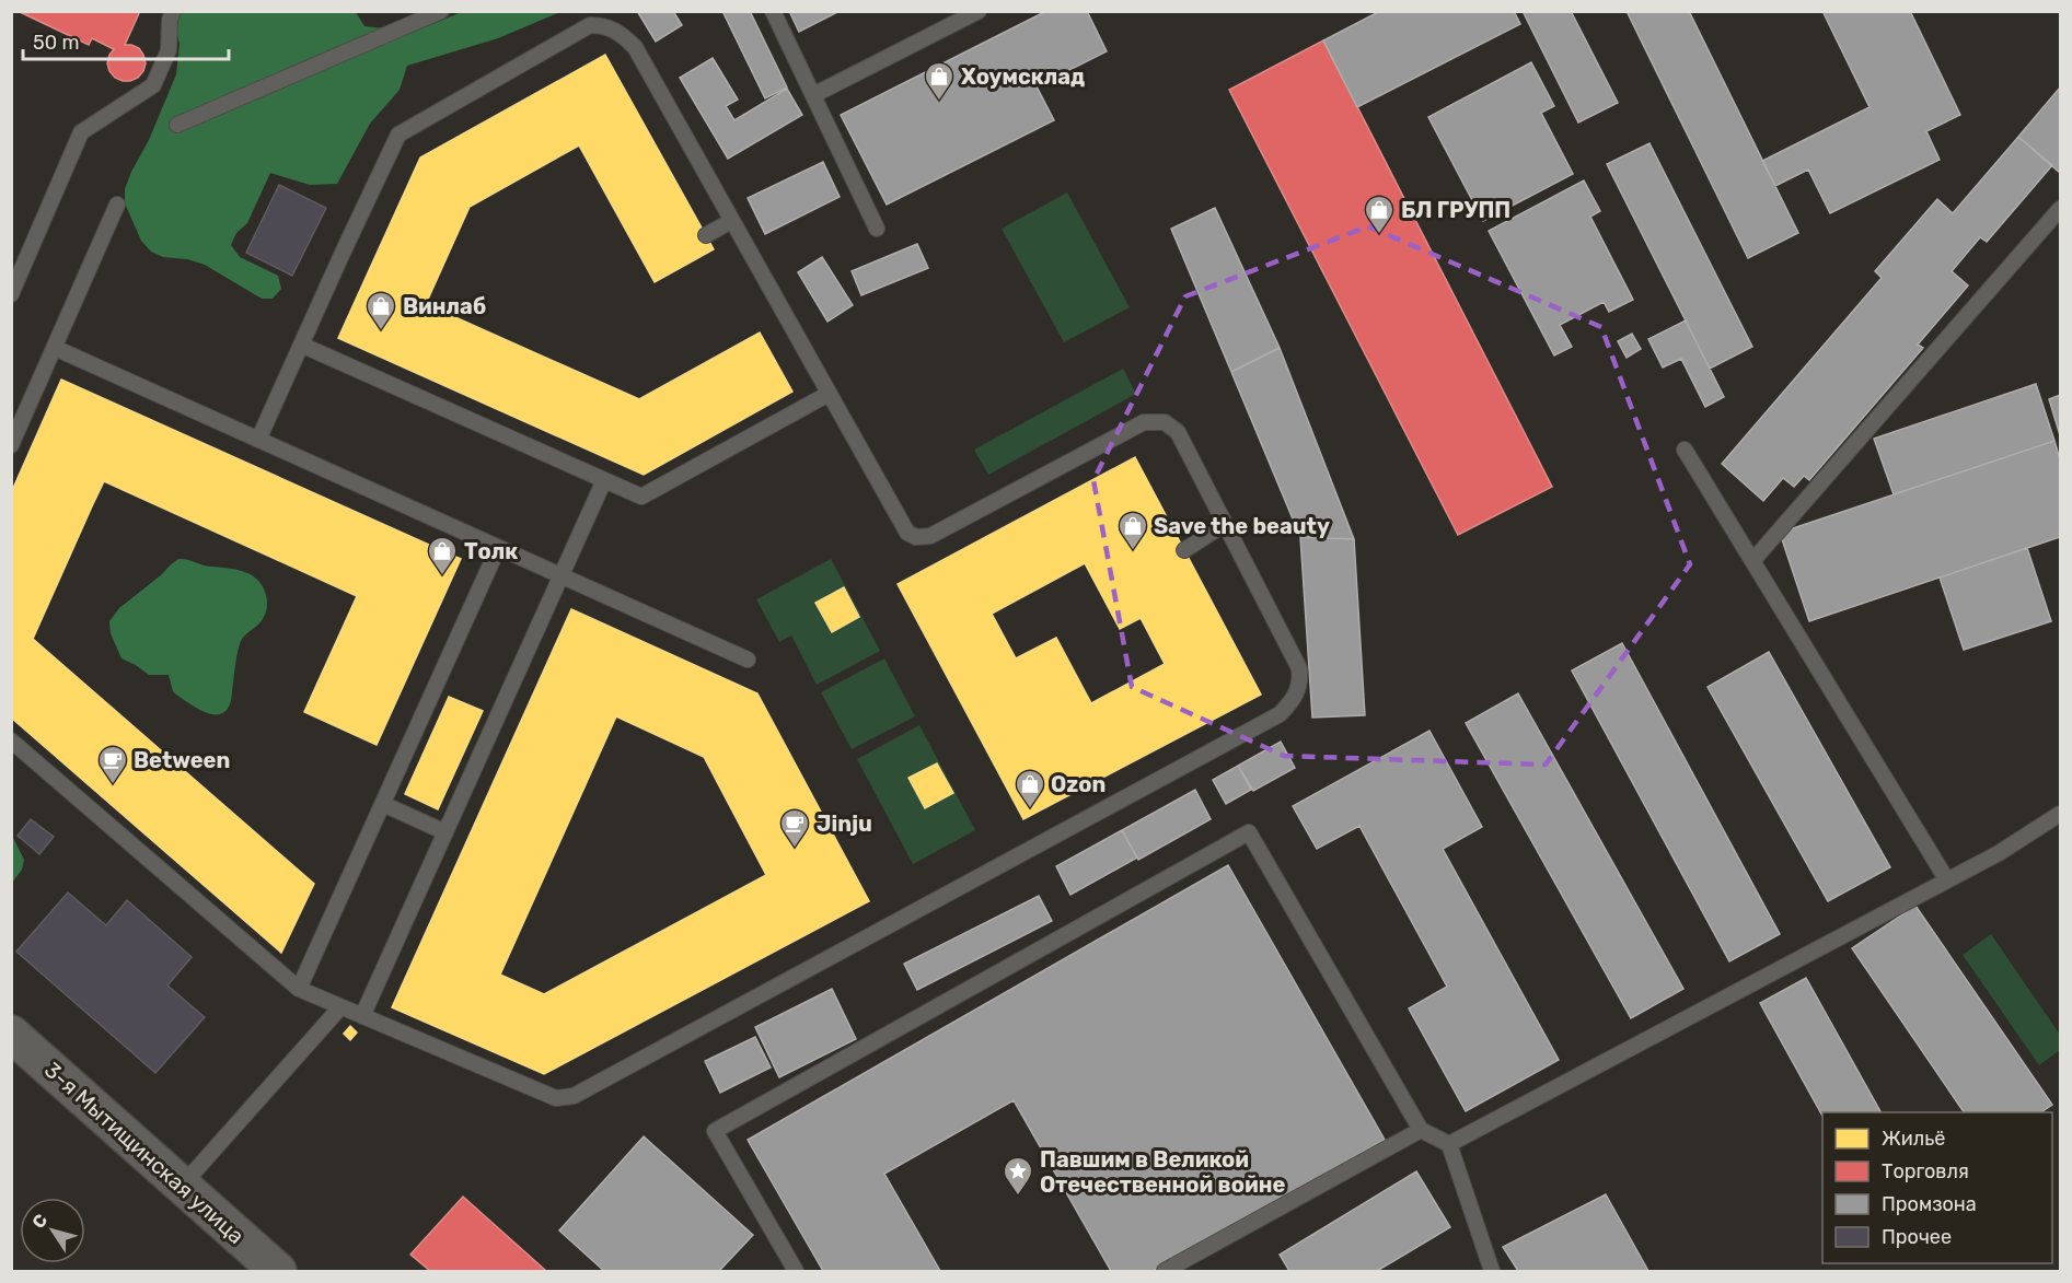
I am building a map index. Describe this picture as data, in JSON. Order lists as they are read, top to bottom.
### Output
{
  "streets": {
    "street": ["3-я Мытищинская улица"]
  },
  "places": {
    "shop": [
      "Хоумсклад",
      "БЛ ГРУПП",
      "Винлаб",
      "Save the beauty",
      "Толк",
      "Ozon"
    ],
    "cafe": ["Between", "Jinju"],
    "place": ["Павшим в Великой Отечественной войне"]
  },
  "legend": [
    "Жильё",
    "Торговля",
    "Промзона",
    "Прочее"
  ],
  "scale_bar": "50 m",
  "north": "top left"
}
